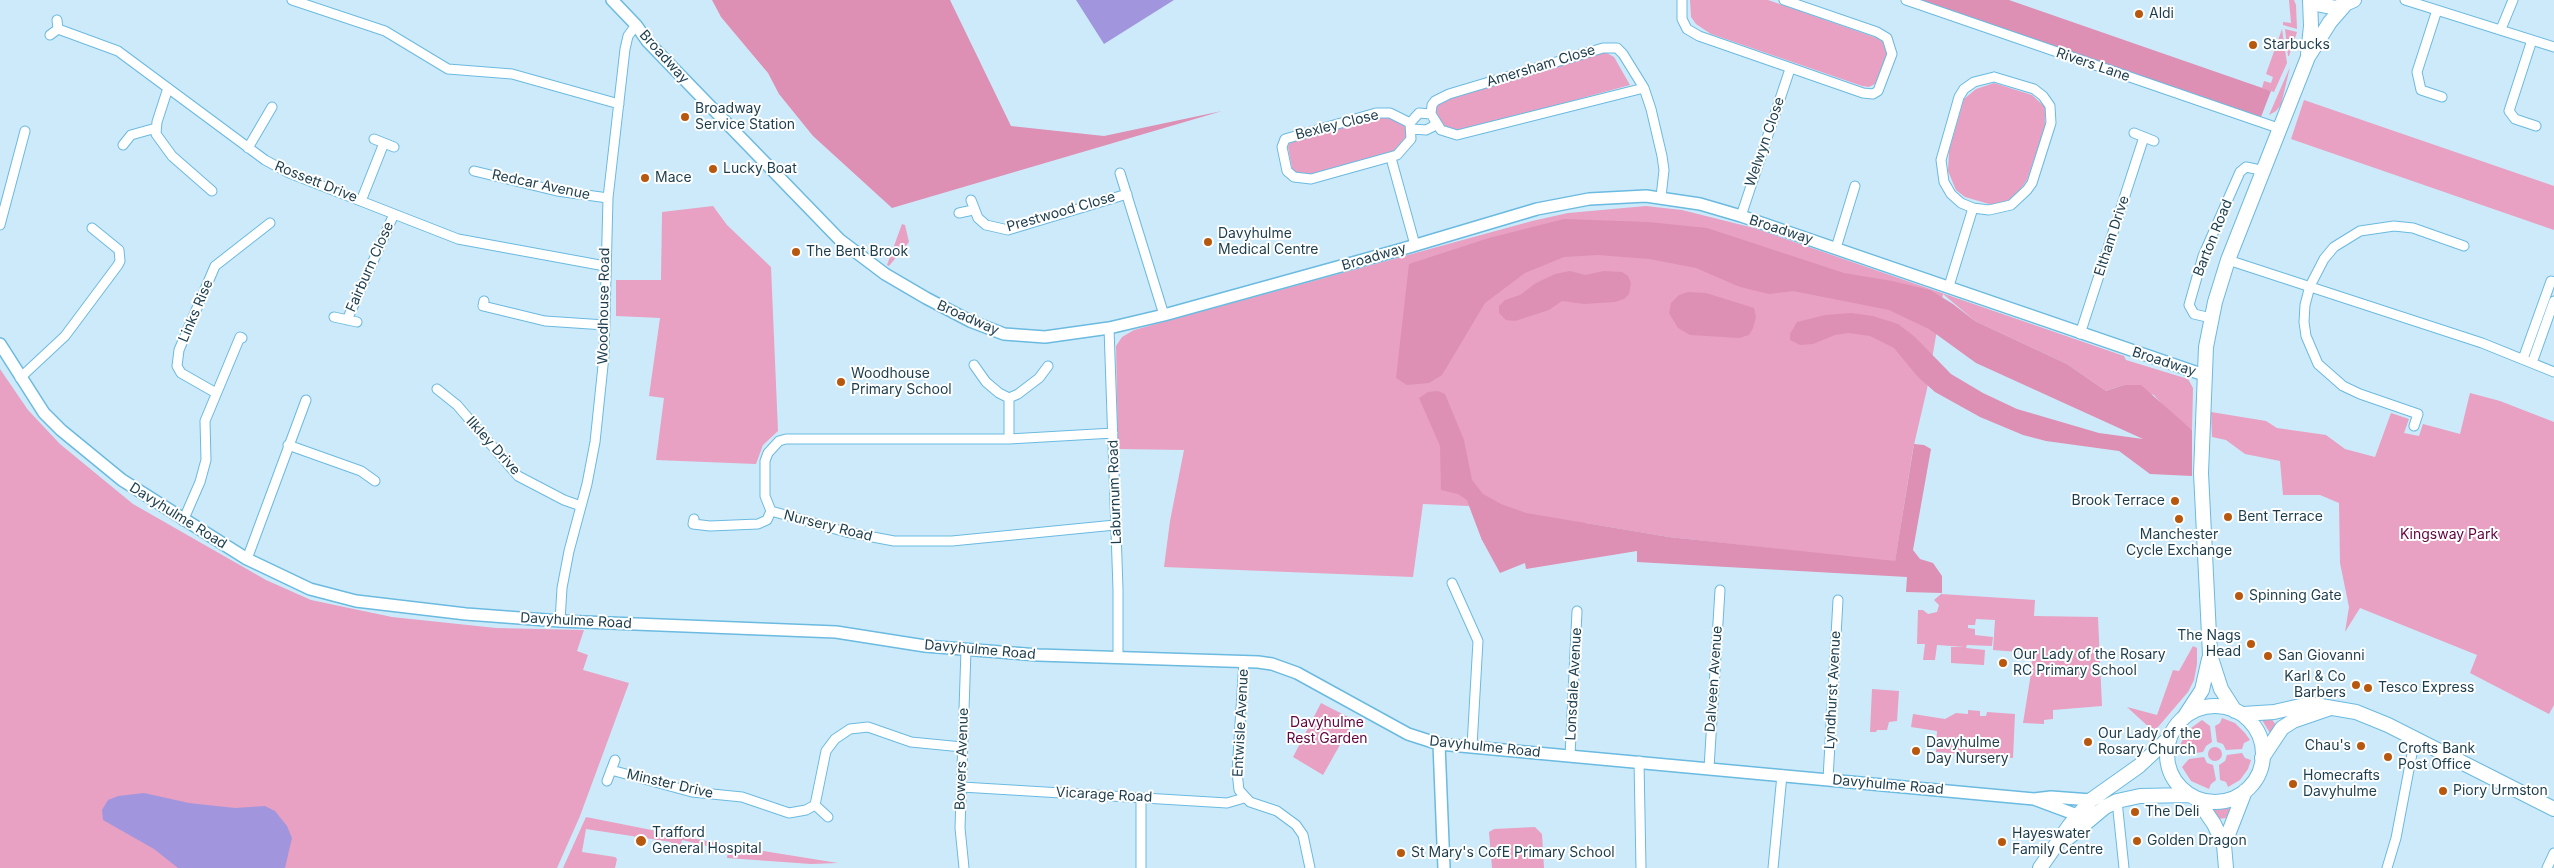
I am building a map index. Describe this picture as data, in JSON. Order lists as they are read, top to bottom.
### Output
{
  "streets": {
    "main road": ["Barton Road"],
    "street": [
      "Broadway",
      "Rivers Lane",
      "Amersham Close",
      "Bexley Close",
      "Welwyn Close",
      "Rossett Drive",
      "Redcar Avenue",
      "Prestwood Close",
      "Eltham Drive",
      "Fairburn Close",
      "Woodhouse Road",
      "Links Rise",
      "Ilkley Drive",
      "Laburnum Road",
      "Davyhulme Road",
      "Nursery Road",
      "Dalveen Avenue",
      "Lonsdale Avenue",
      "Lyndhurst Avenue",
      "Entwisle Avenue",
      "Bowers Avenue",
      "Minster Drive",
      "Vicarage Road"
    ]
  },
  "crossings": [
    ["Broadway", "Amersham Close"],
    ["Broadway", "Welwyn Close"],
    ["Broadway", "Prestwood Close"],
    ["Broadway", "Eltham Drive"],
    ["Broadway", "Barton Road"],
    ["Broadway", "Woodhouse Road"],
    ["Broadway", "Laburnum Road"],
    ["Rivers Lane", "Barton Road"],
    ["Amersham Close", "Bexley Close"],
    ["Rossett Drive", "Fairburn Close"],
    ["Rossett Drive", "Woodhouse Road"],
    ["Redcar Avenue", "Woodhouse Road"],
    ["Woodhouse Road", "Ilkley Drive"],
    ["Woodhouse Road", "Davyhulme Road"],
    ["Laburnum Road", "Davyhulme Road"],
    ["Laburnum Road", "Nursery Road"],
    ["Davyhulme Road", "Dalveen Avenue"],
    ["Davyhulme Road", "Lonsdale Avenue"],
    ["Davyhulme Road", "Lyndhurst Avenue"],
    ["Davyhulme Road", "Entwisle Avenue"],
    ["Davyhulme Road", "Bowers Avenue"],
    ["Entwisle Avenue", "Vicarage Road"],
    ["Bowers Avenue", "Vicarage Road"]
  ],
  "parks": ["Kingsway Park", "Davyhulme Rest Garden"],
  "places": [
    "Aldi",
    "Starbucks",
    "Broadway Service Station",
    "Lucky Boat",
    "Mace",
    "Davyhulme Medical Centre",
    "The Bent Brook",
    "Woodhouse Primary School",
    "Brook Terrace",
    "Bent Terrace",
    "Manchester Cycle Exchange",
    "Spinning Gate",
    "The Nags Head",
    "San Giovanni",
    "Our Lady of the Rosary RC Primary School",
    "Karl & Co Barbers",
    "Tesco Express",
    "Our Lady of the Rosary Church",
    "Chau's",
    "Davyhulme Day Nursery",
    "Crofts Bank Post Office",
    "Homecrafts Davyhulme",
    "Piory Urmston",
    "The Deli",
    "Trafford General Hospital",
    "Golden Dragon",
    "Hayeswater Family Centre",
    "St Mary's CofE Primary School"
  ]
}
